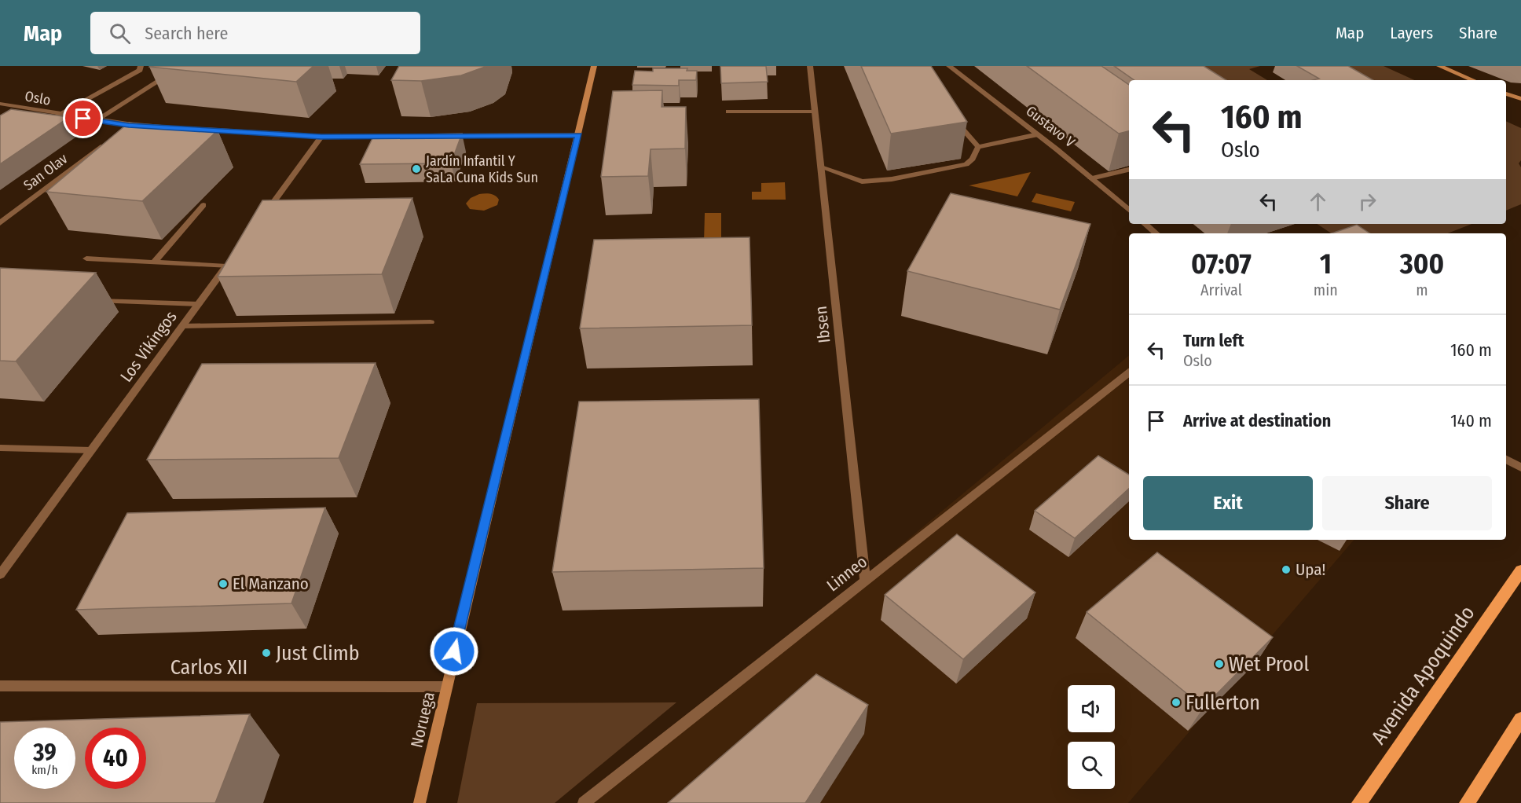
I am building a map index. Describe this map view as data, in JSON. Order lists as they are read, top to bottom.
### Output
{
  "streets": {
    "main road": ["Avenida Apoquindo"],
    "street": [
      "Oslo",
      "Gustavo V",
      "San Olav",
      "Ibsen",
      "Los Vikingos",
      "Linneo",
      "Carlos XII",
      "Noruega"
    ]
  },
  "crossings": [
    ["Ibsen", "Linneo"],
    ["Carlos XII", "Noruega"]
  ],
  "places": [
    "Jardín Infantil Y SaLa Cuna Kids Sun",
    "Upa!",
    "El Manzano",
    "Just Climb",
    "Wet Prool",
    "Fullerton"
  ],
  "page": {
    "header": "Map",
    "search": "Search here",
    "nav": ["Map", "Layers", "Share"],
    "turn": ["160 m", "Oslo"],
    "eta": [
      "07:07",
      "Arrival",
      "1",
      "min",
      "300",
      "m"
    ],
    "list": [
      {
        "name": "Turn left",
        "note": "Oslo",
        "value": "160 m"
      },
      {
        "name": "Arrive at destination",
        "value": "140 m"
      }
    ],
    "buttons": ["Exit", "Share"],
    "speed": "39 km/h",
    "limit": "40"
  }
}
